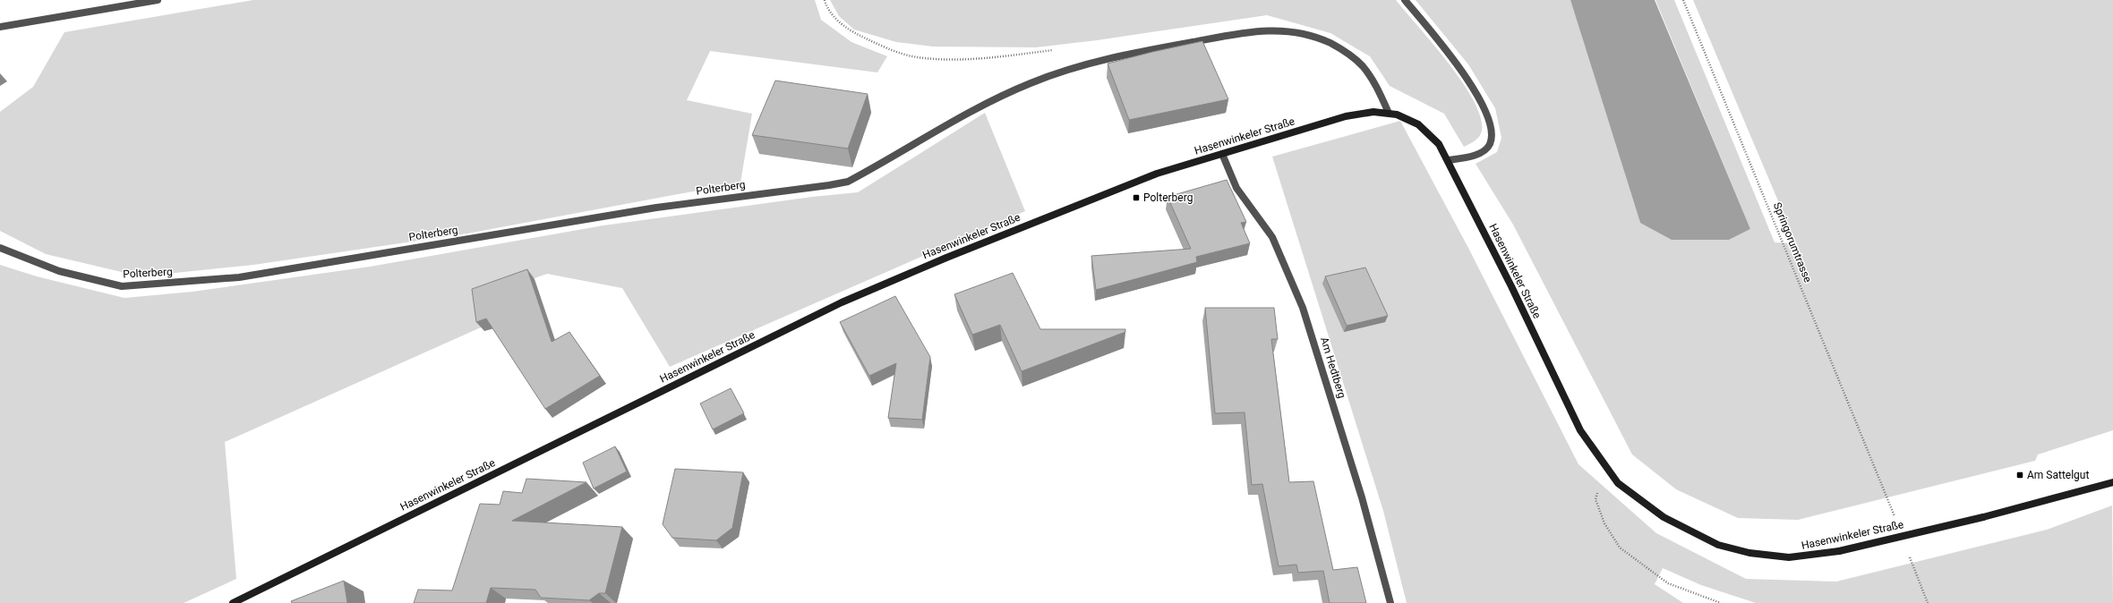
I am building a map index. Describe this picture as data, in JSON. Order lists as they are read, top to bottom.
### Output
{
  "streets": {
    "street": ["Hasenwinkeler Straße", "Polterberg", "Am Hedtberg"],
    "path": ["Springorumtrasse"]
  },
  "crossings": [
    ["Hasenwinkeler Straße", "Polterberg"],
    ["Hasenwinkeler Straße", "Am Hedtberg"]
  ],
  "places": {
    "transit": ["Polterberg", "Am Sattelgut"]
  }
}
